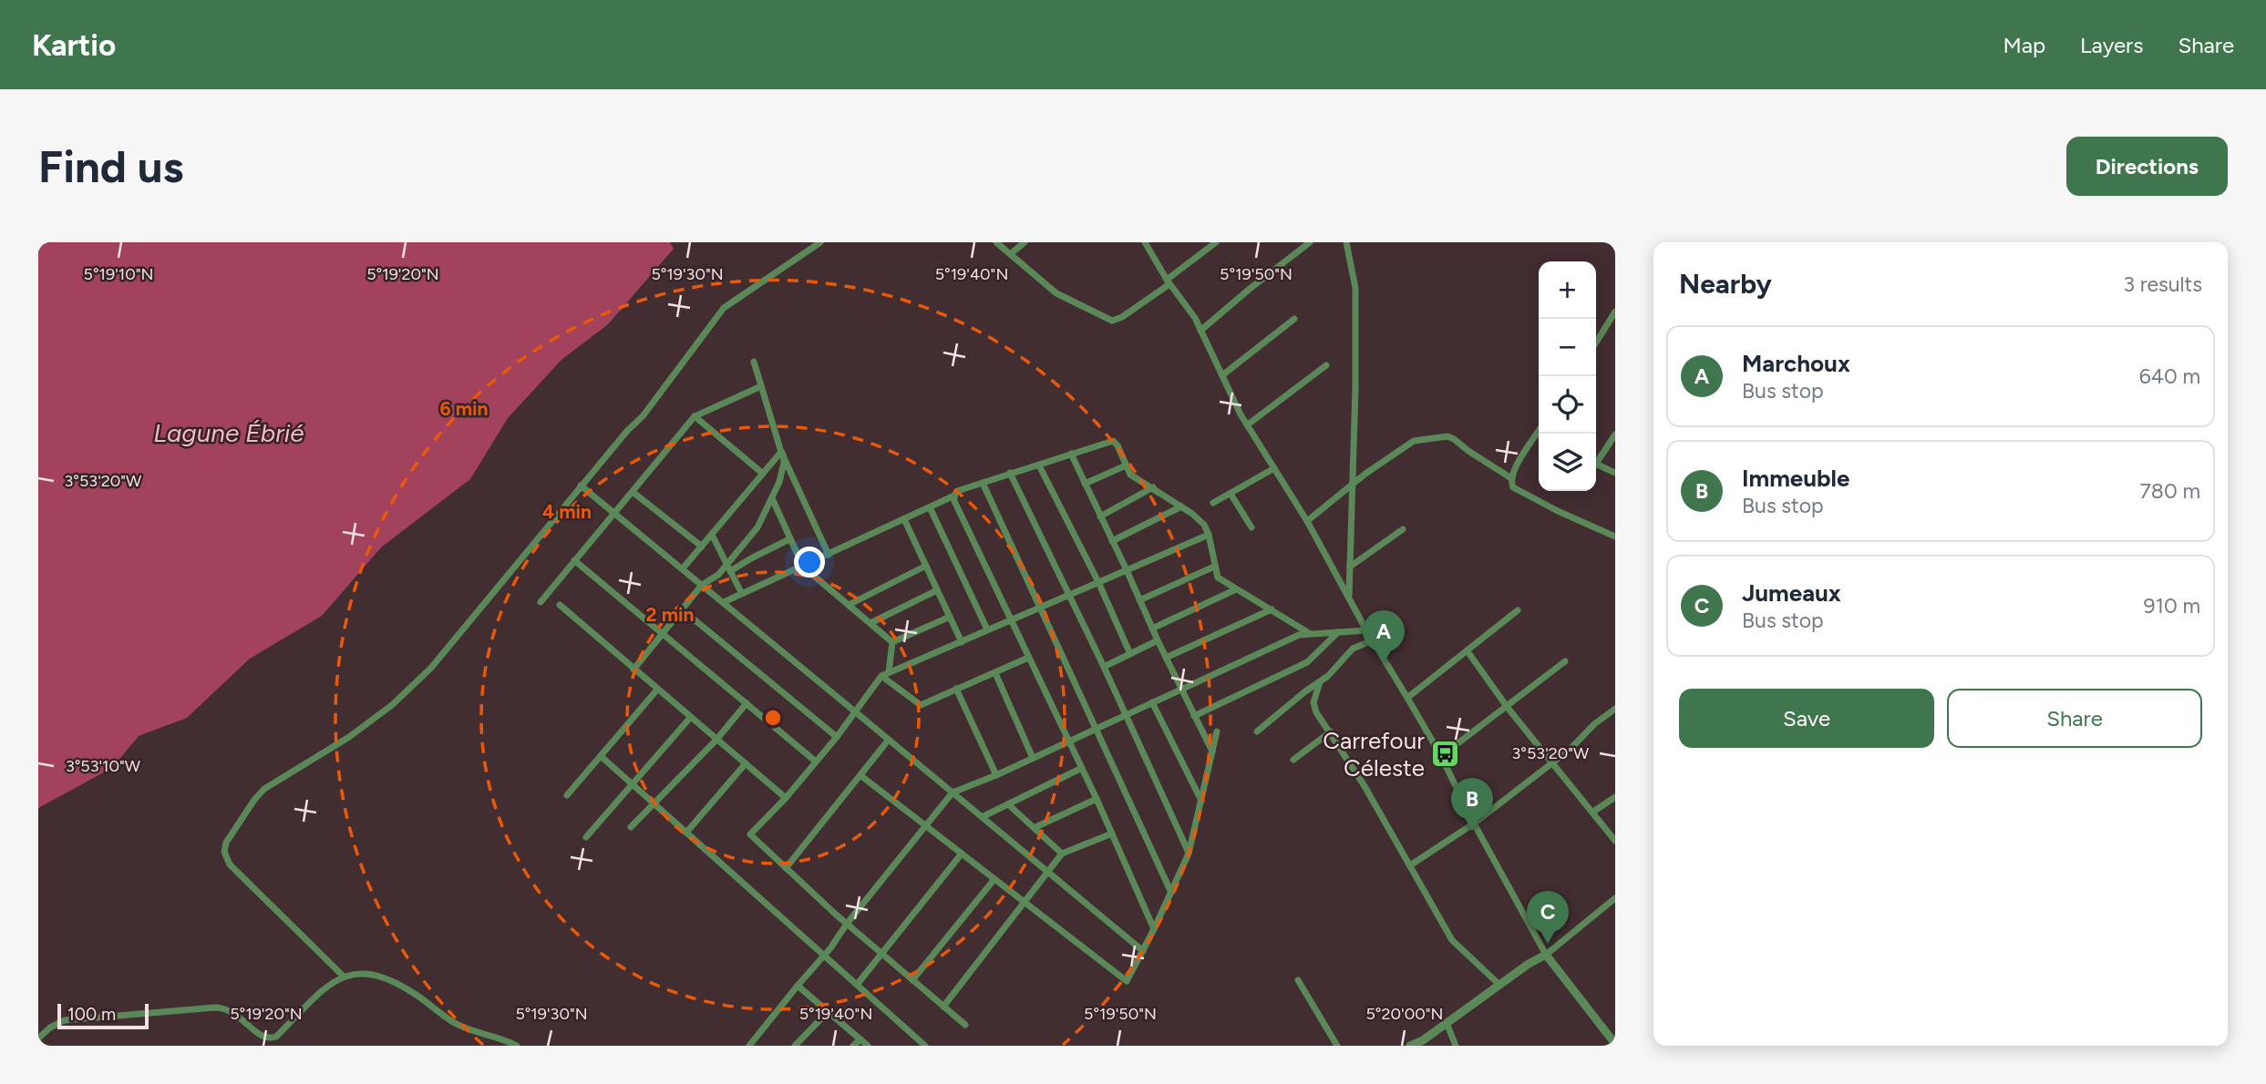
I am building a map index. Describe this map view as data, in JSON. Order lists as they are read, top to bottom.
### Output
{
  "water": ["Lagune Ébrié"],
  "places": {
    "bus stop": ["Carrefour Céleste"]
  },
  "scale_bar": "100 m",
  "page": {
    "header": "Kartio",
    "nav": ["Map", "Layers", "Share"],
    "buttons": [
      "Directions",
      ["Save", "Share"]
    ],
    "title": "Find us",
    "heading": ["Nearby", "3 results"],
    "map_buttons": ["+", "−"],
    "list": [
      {
        "mark": "A",
        "name": "Marchoux",
        "note": "Bus stop",
        "value": "640 m"
      },
      {
        "mark": "B",
        "name": "Immeuble",
        "note": "Bus stop",
        "value": "780 m"
      },
      {
        "mark": "C",
        "name": "Jumeaux",
        "note": "Bus stop",
        "value": "910 m"
      }
    ],
    "pins": ["A", "B", "C"],
    "scale": "100 m"
  },
  "coordinates": [
    "5°19'10\"N",
    "5°19'20\"N",
    "5°19'30\"N",
    "5°19'40\"N",
    "5°19'50\"N",
    "3°53'20\"W",
    "3°53'10\"W",
    "5°20'00\"N"
  ],
  "rings": ["6 min", "4 min", "2 min"]
}
